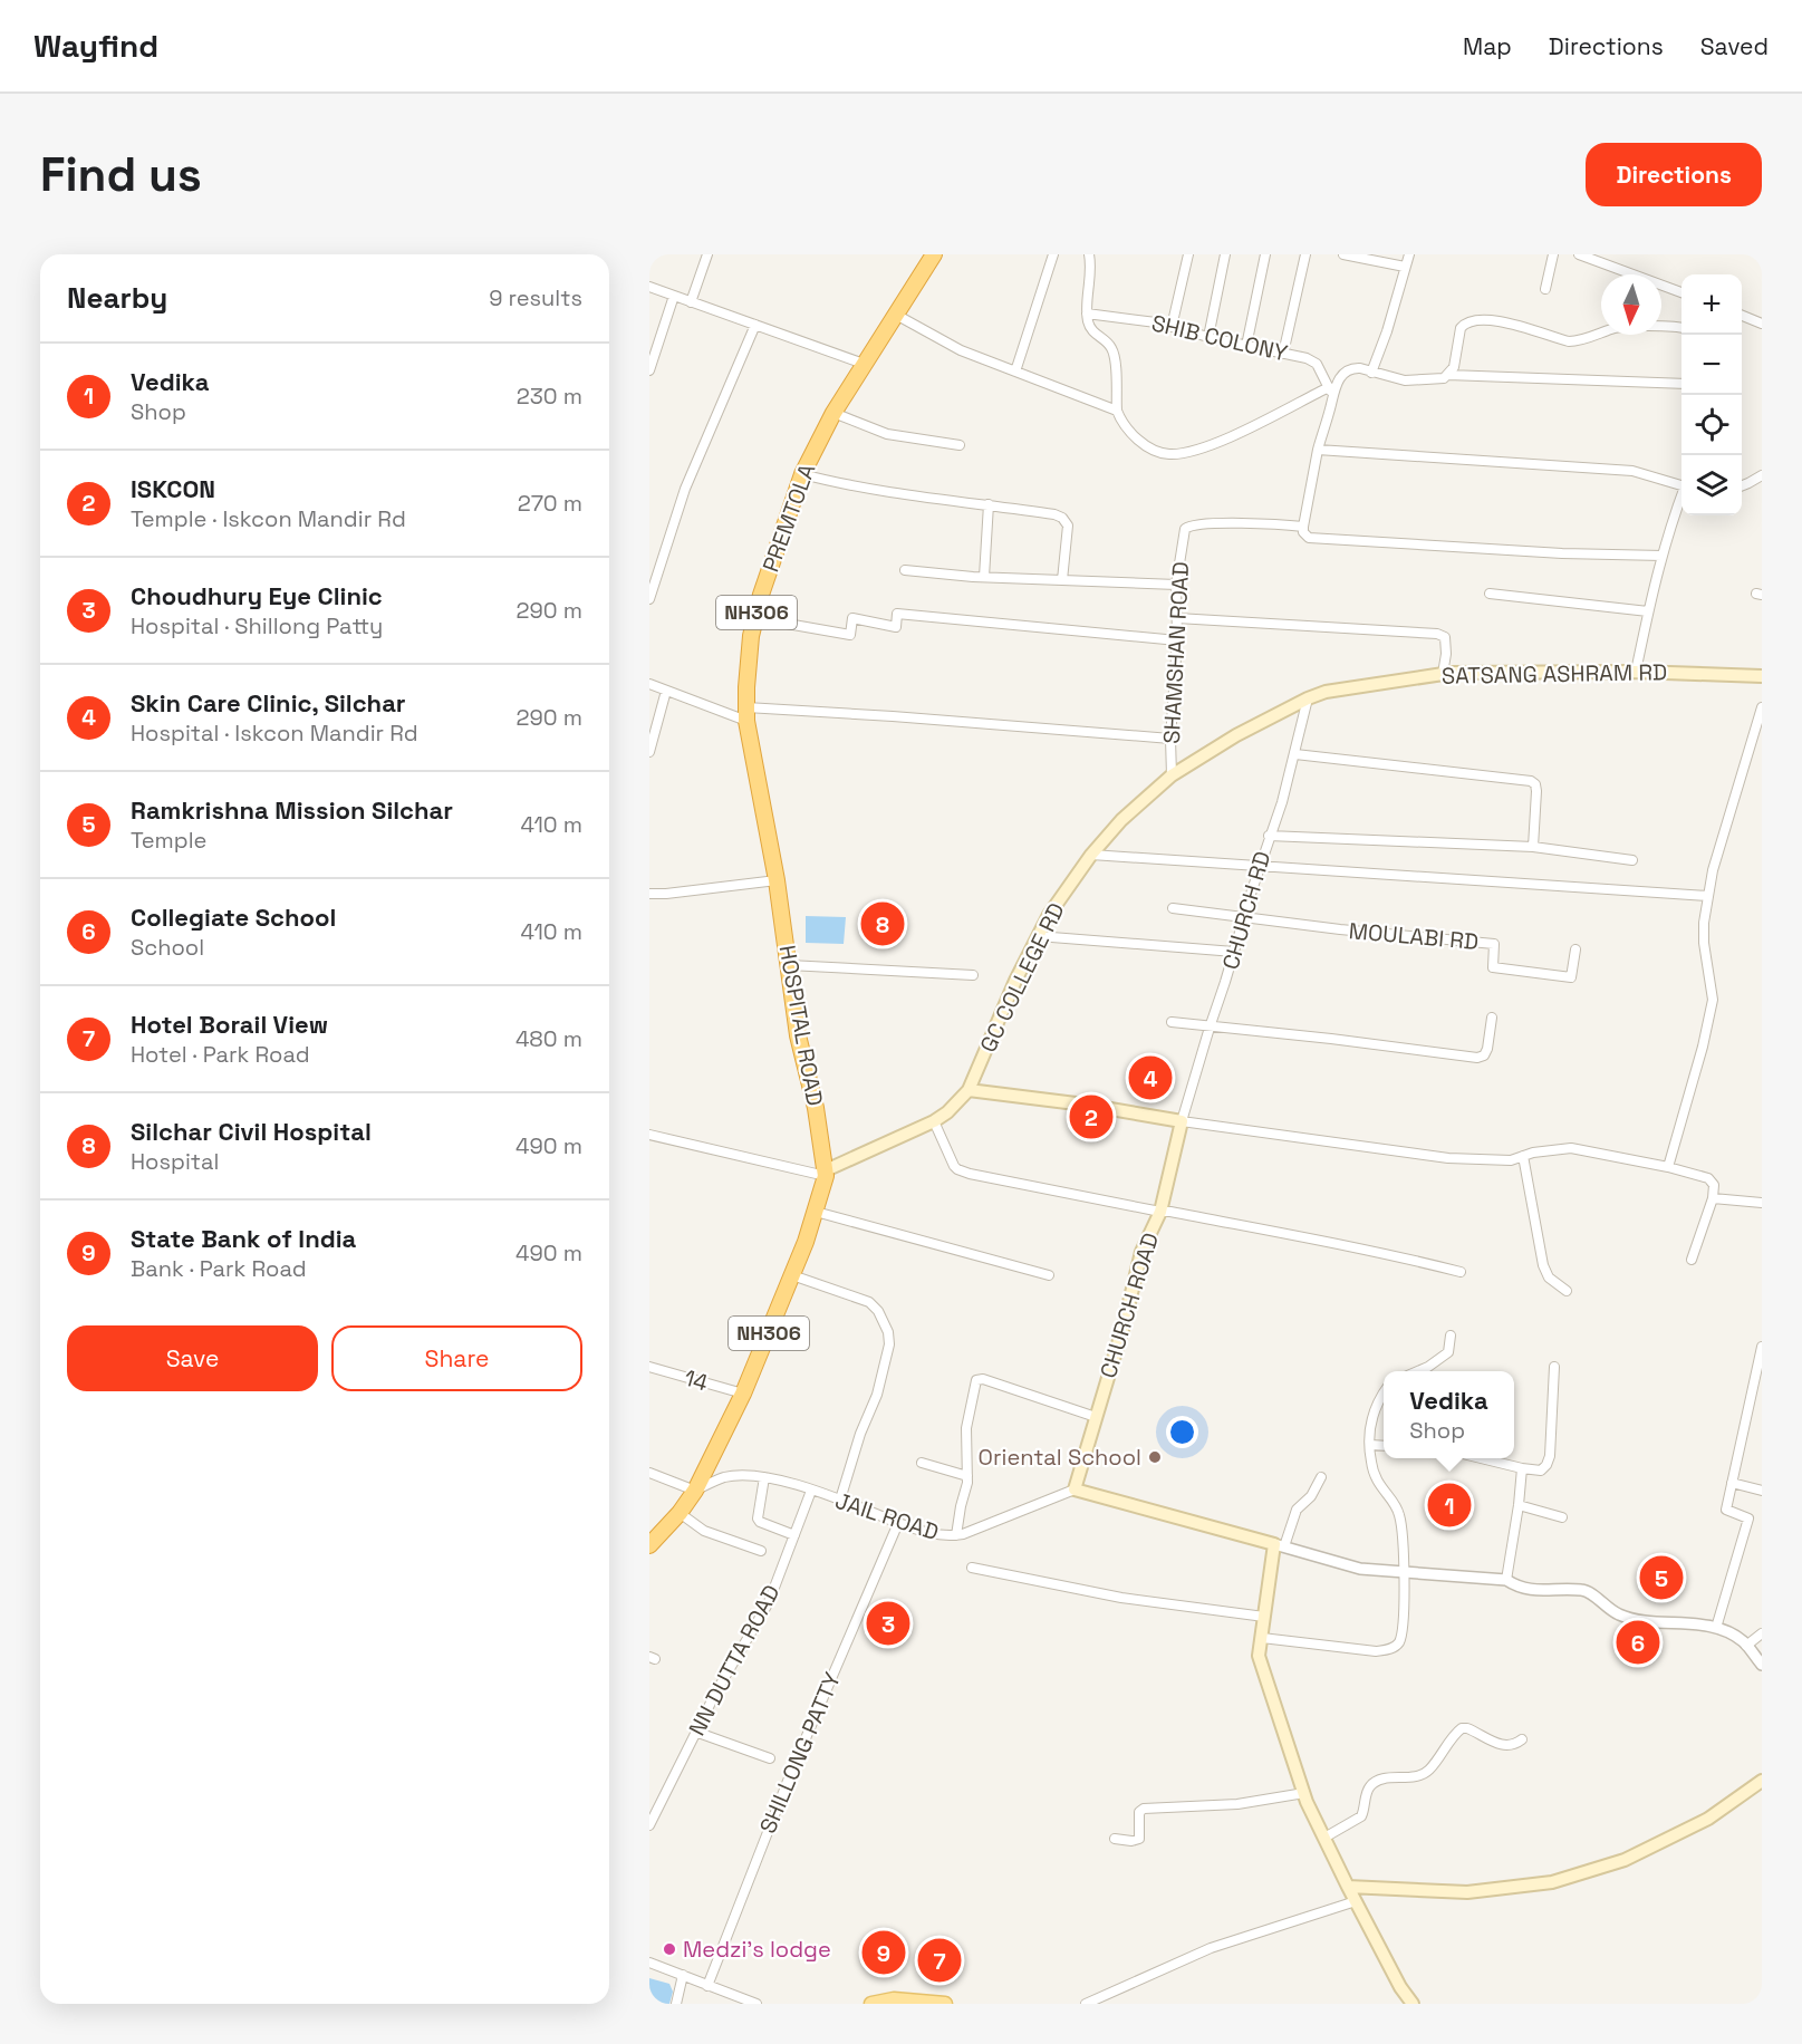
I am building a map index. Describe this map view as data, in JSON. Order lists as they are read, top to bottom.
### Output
{
  "streets": {
    "highway": ["PREMTOLA", "NH306", "HOSPITAL ROAD"],
    "main road": ["SATSANG ASHRAM RD", "GC COLLEGE RD", "CHURCH ROAD"],
    "street": [
      "SHIB COLONY",
      "SHAMSHAN ROAD",
      "CHURCH RD",
      "MOULABI RD",
      "14",
      "JAIL ROAD",
      "NN DUTTA ROAD",
      "SHILLONG PATTY"
    ]
  },
  "crossings": [
    ["PREMTOLA", "NH306"],
    ["PREMTOLA", "HOSPITAL ROAD"],
    ["NH306", "GC COLLEGE RD"],
    ["NH306", "HOSPITAL ROAD"],
    ["NH306", "14"],
    ["NH306", "JAIL ROAD"],
    ["SHAMSHAN ROAD", "GC COLLEGE RD"],
    ["SATSANG ASHRAM RD", "CHURCH RD"],
    ["SATSANG ASHRAM RD", "GC COLLEGE RD"],
    ["CHURCH RD", "MOULABI RD"],
    ["CHURCH RD", "GC COLLEGE RD"],
    ["CHURCH RD", "CHURCH ROAD"],
    ["GC COLLEGE RD", "HOSPITAL ROAD"],
    ["CHURCH ROAD", "JAIL ROAD"],
    ["JAIL ROAD", "NN DUTTA ROAD"],
    ["JAIL ROAD", "SHILLONG PATTY"]
  ],
  "places": ["Oriental School", "Medzi's lodge"],
  "north": "bottom",
  "page": {
    "header": "Wayfind",
    "nav": ["Map", "Directions", "Saved"],
    "buttons": [
      "Directions",
      ["Save", "Share"]
    ],
    "title": "Find us",
    "heading": ["Nearby", "9 results"],
    "map_buttons": ["+", "−"],
    "list": [
      {
        "mark": "1",
        "name": "Vedika",
        "note": "Shop",
        "value": "230 m"
      },
      {
        "mark": "2",
        "name": "ISKCON",
        "note": "Temple · Iskcon Mandir Rd",
        "value": "270 m"
      },
      {
        "mark": "3",
        "name": "Choudhury Eye Clinic",
        "note": "Hospital · Shillong Patty",
        "value": "290 m"
      },
      {
        "mark": "4",
        "name": "Skin Care Clinic, Silchar",
        "note": "Hospital · Iskcon Mandir Rd",
        "value": "290 m"
      },
      {
        "mark": "5",
        "name": "Ramkrishna Mission Silchar",
        "note": "Temple",
        "value": "410 m"
      },
      {
        "mark": "6",
        "name": "Collegiate School",
        "note": "School",
        "value": "410 m"
      },
      {
        "mark": "7",
        "name": "Hotel Borail View",
        "note": "Hotel · Park Road",
        "value": "480 m"
      },
      {
        "mark": "8",
        "name": "Silchar Civil Hospital",
        "note": "Hospital",
        "value": "490 m"
      },
      {
        "mark": "9",
        "name": "State Bank of India",
        "note": "Bank · Park Road",
        "value": "490 m"
      }
    ],
    "pins": [
      "8",
      "4",
      "2",
      "1",
      "5",
      "3",
      "6",
      "9",
      "7"
    ],
    "popup": ["Vedika", "Shop"]
  }
}
